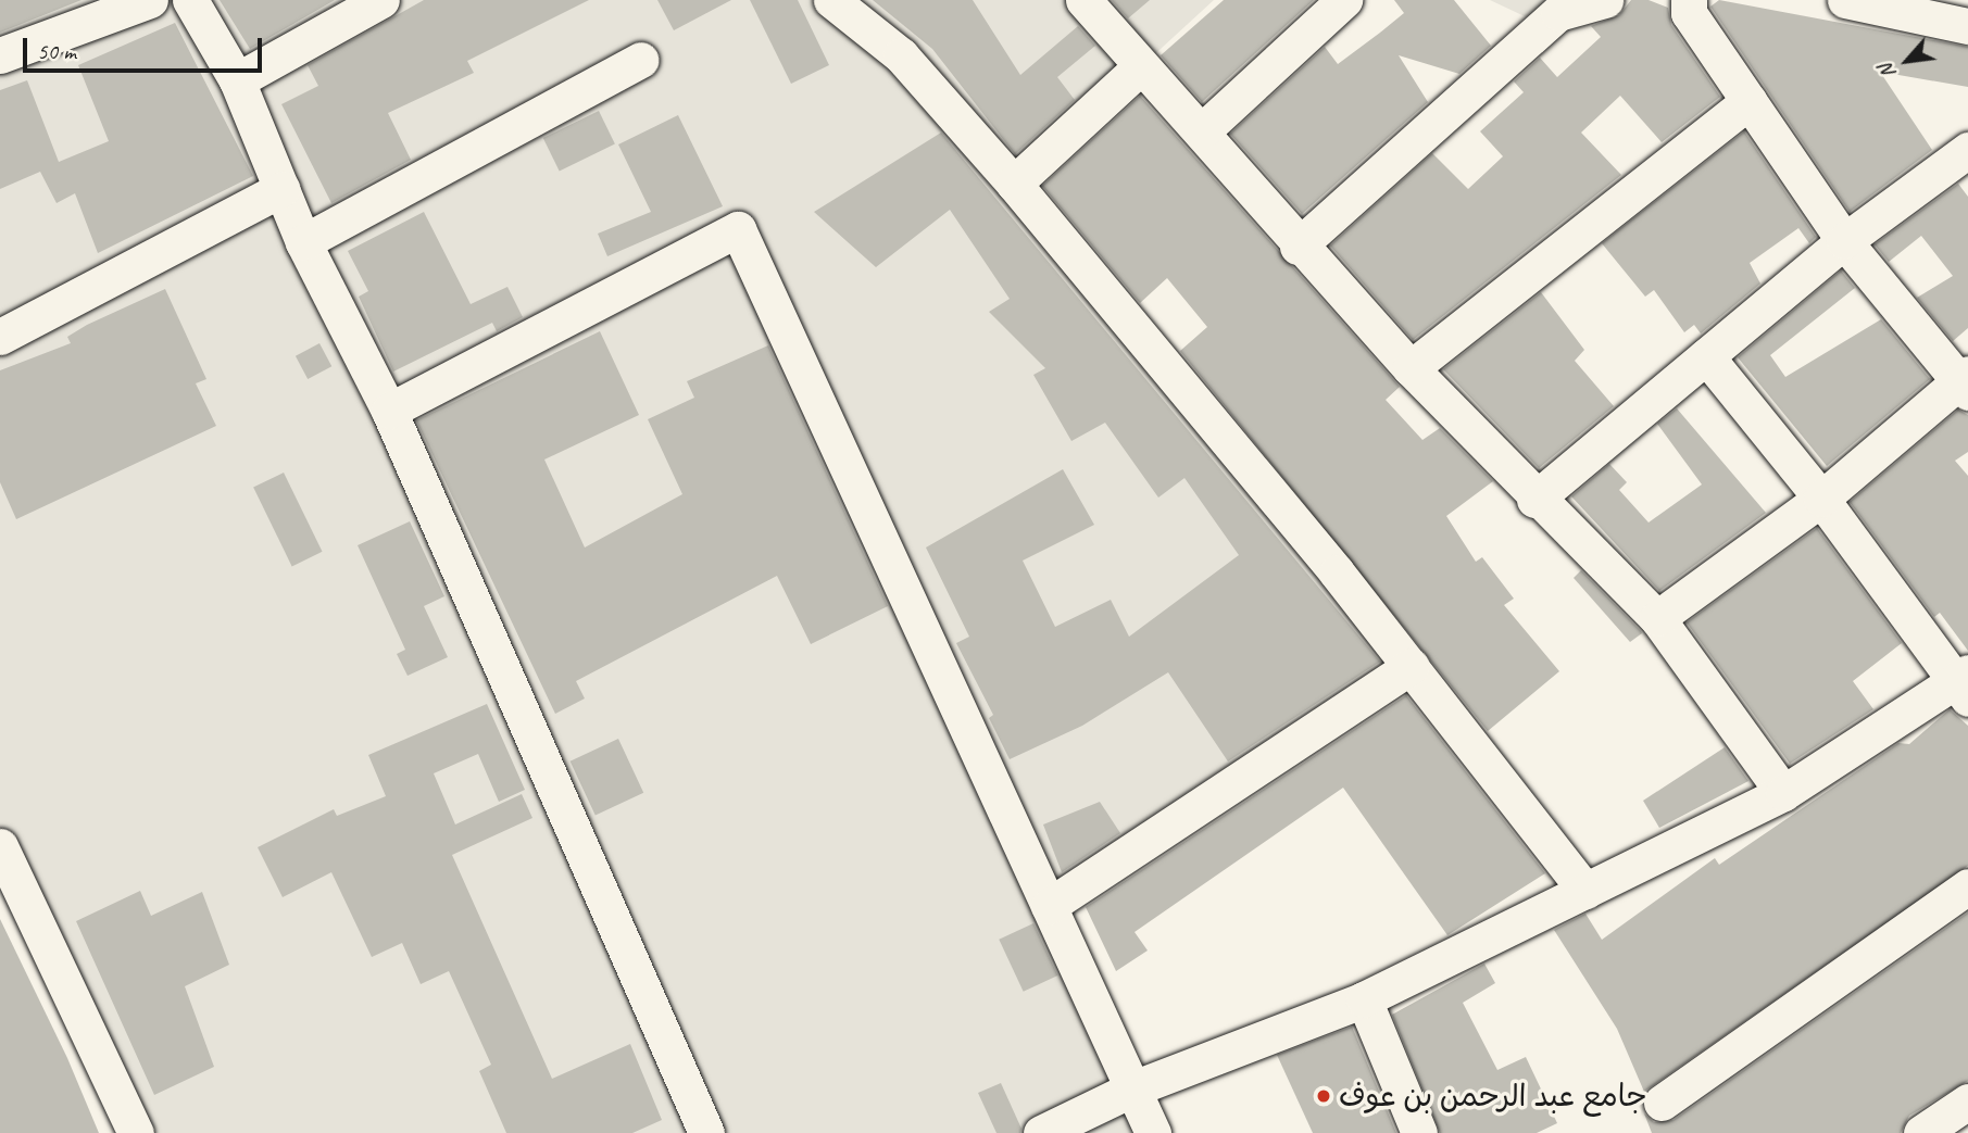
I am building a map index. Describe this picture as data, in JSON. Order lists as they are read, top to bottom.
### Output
{
  "places": ["جامع عبد الرحمن بن عوف"],
  "scale_bar": "50 m",
  "north": "bottom left"
}
